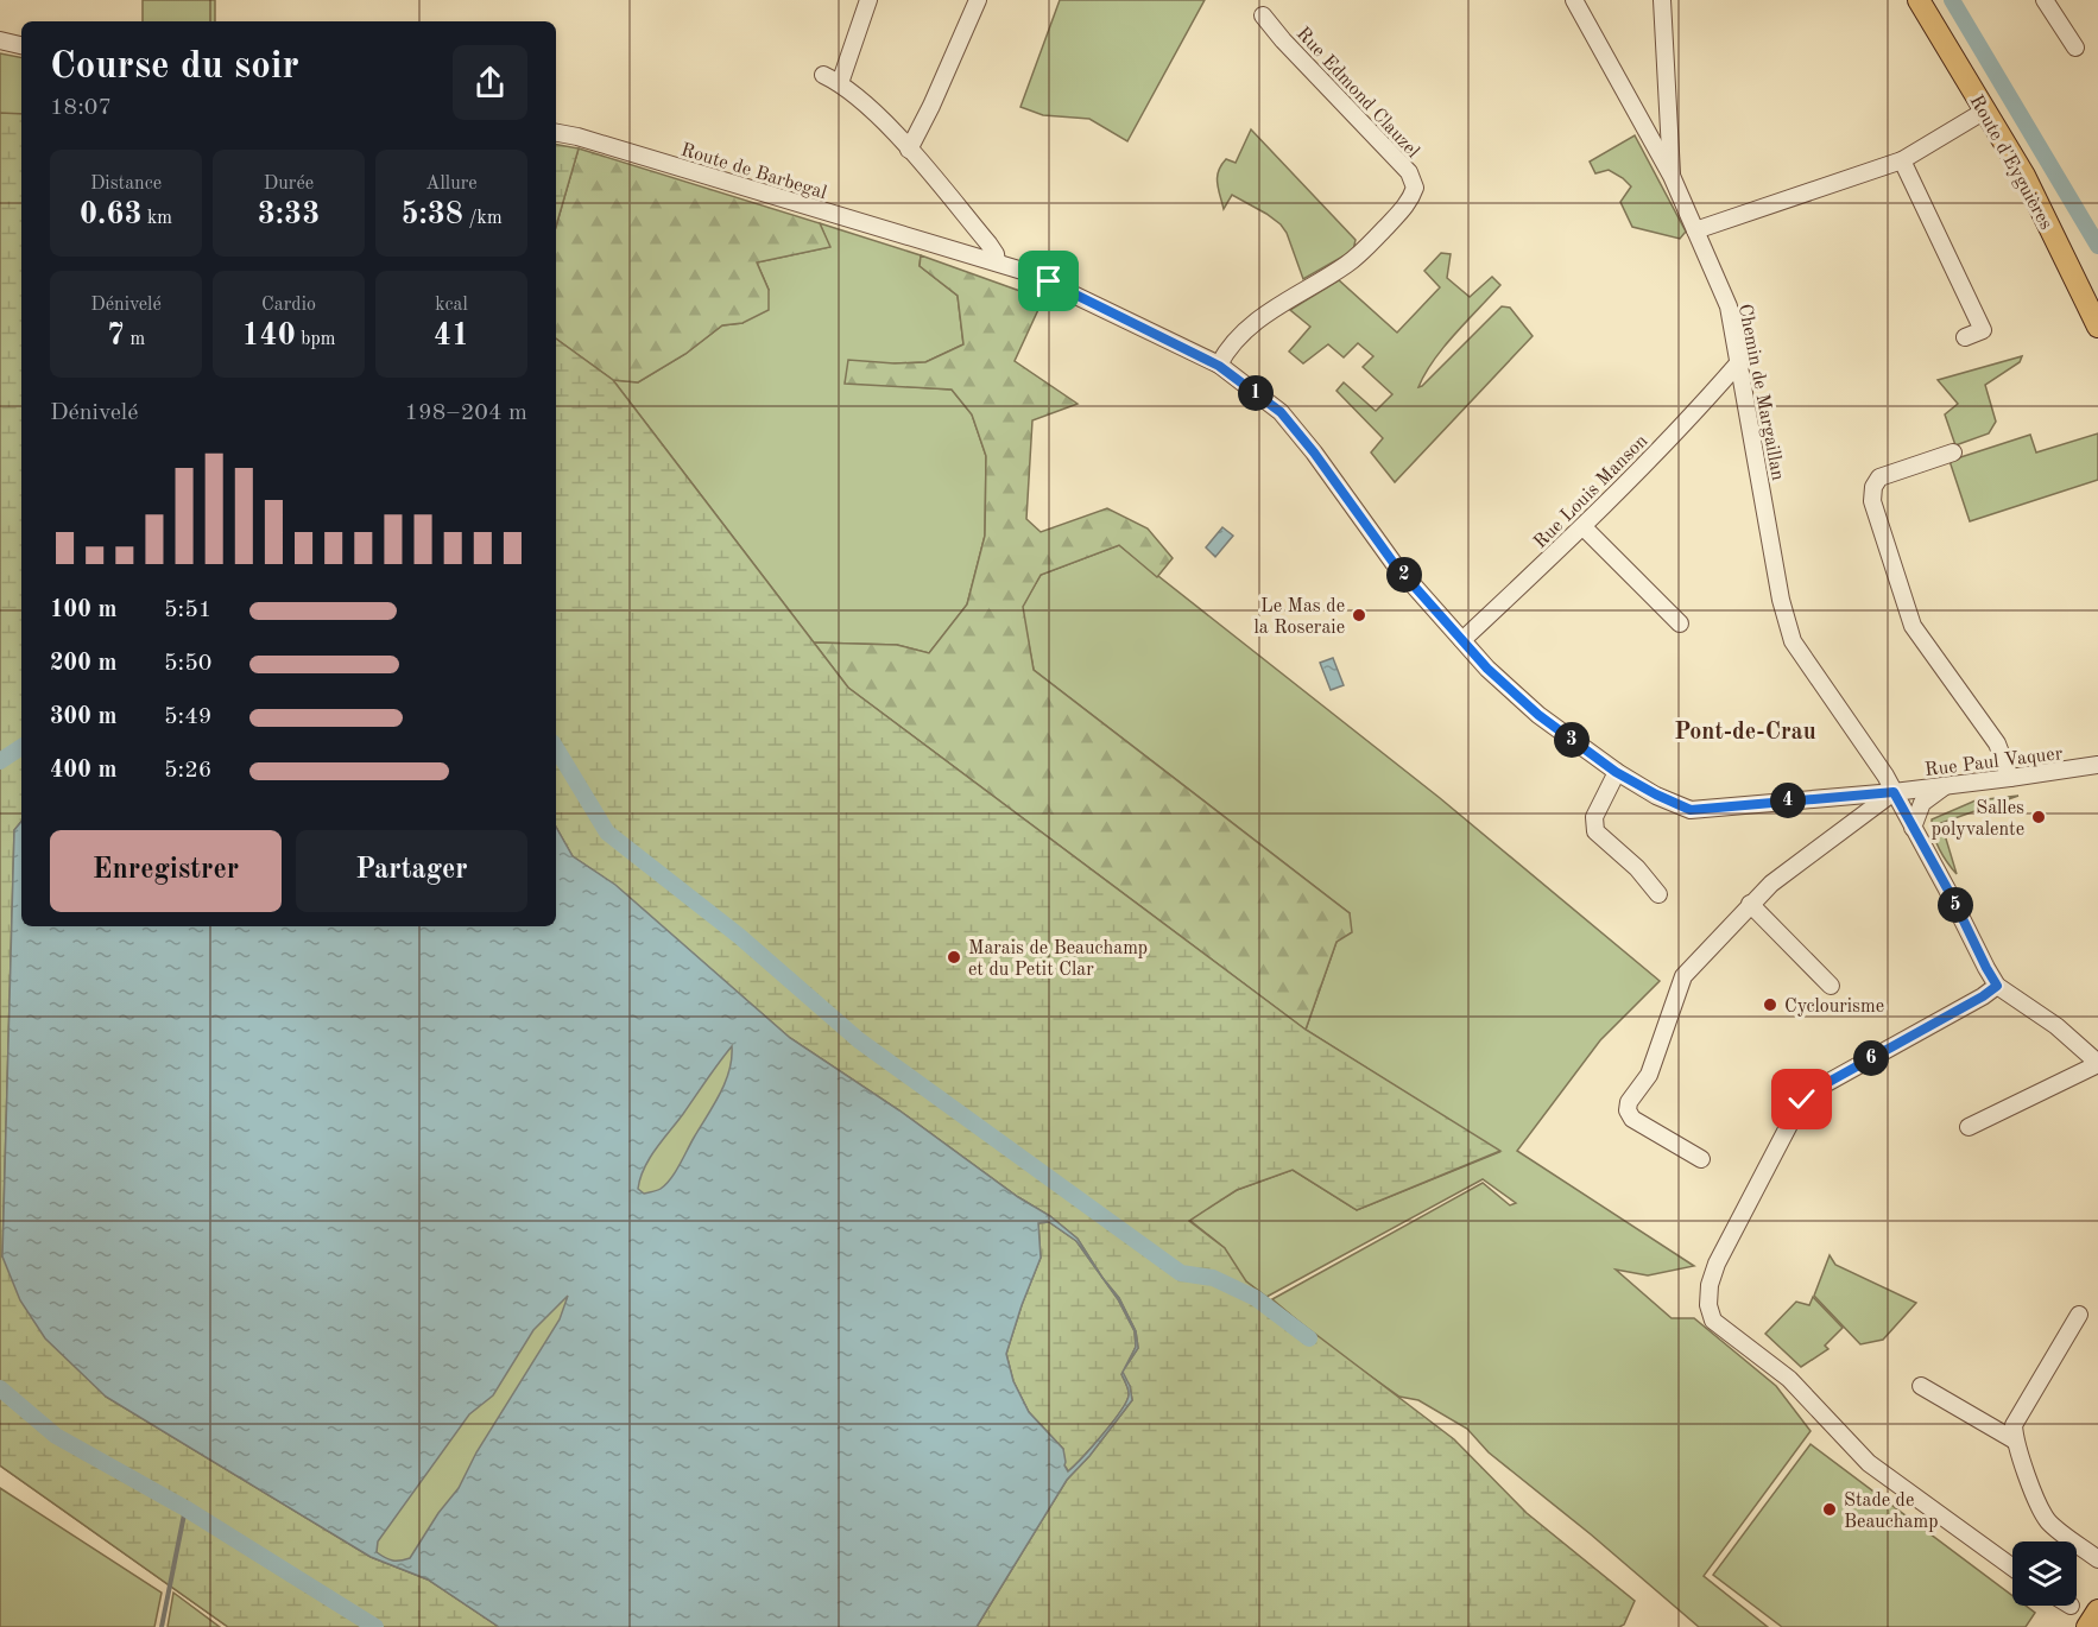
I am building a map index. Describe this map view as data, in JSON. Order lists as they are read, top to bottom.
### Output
{
  "streets": {
    "main road": ["Route d'Eyguières"],
    "street": [
      "Rue Edmond Clauzel",
      "Route de Barbegal",
      "Chemin de Margaillan",
      "Rue Louis Manson",
      "Rue Paul Vaquer"
    ]
  },
  "crossings": [
    ["Rue Edmond Clauzel", "Route de Barbegal"],
    ["Route de Barbegal", "Rue Louis Manson"],
    ["Route de Barbegal", "Rue Paul Vaquer"],
    ["Chemin de Margaillan", "Rue Louis Manson"],
    ["Chemin de Margaillan", "Rue Paul Vaquer"],
    ["Rue Louis Manson", "Rue Paul Vaquer"]
  ],
  "districts": ["Pont-de-Crau"],
  "places": [
    "Le Mas de la Roseraie",
    "Salles polyvalente",
    "Marais de Beauchamp et du Petit Clar",
    "Cyclourisme",
    "Stade de Beauchamp"
  ],
  "page": {
    "heading": ["Course du soir", "18:07"],
    "stats": [
      ["Distance", "0.63 km"],
      ["Durée", "3:33"],
      ["Allure", "5:38 /km"],
      ["Dénivelé", "7 m"],
      ["Cardio", "140 bpm"],
      ["kcal", "41"]
    ],
    "pins": [
      "1",
      "2",
      "3",
      "4",
      "5",
      "6"
    ],
    "chart": ["Dénivelé", "198–204 m"],
    "list": [
      {
        "name": "100 m",
        "note": "5:51"
      },
      {
        "name": "200 m",
        "note": "5:50"
      },
      {
        "name": "300 m",
        "note": "5:49"
      },
      {
        "name": "400 m",
        "note": "5:26"
      }
    ],
    "buttons": ["Enregistrer", "Partager"]
  }
}
